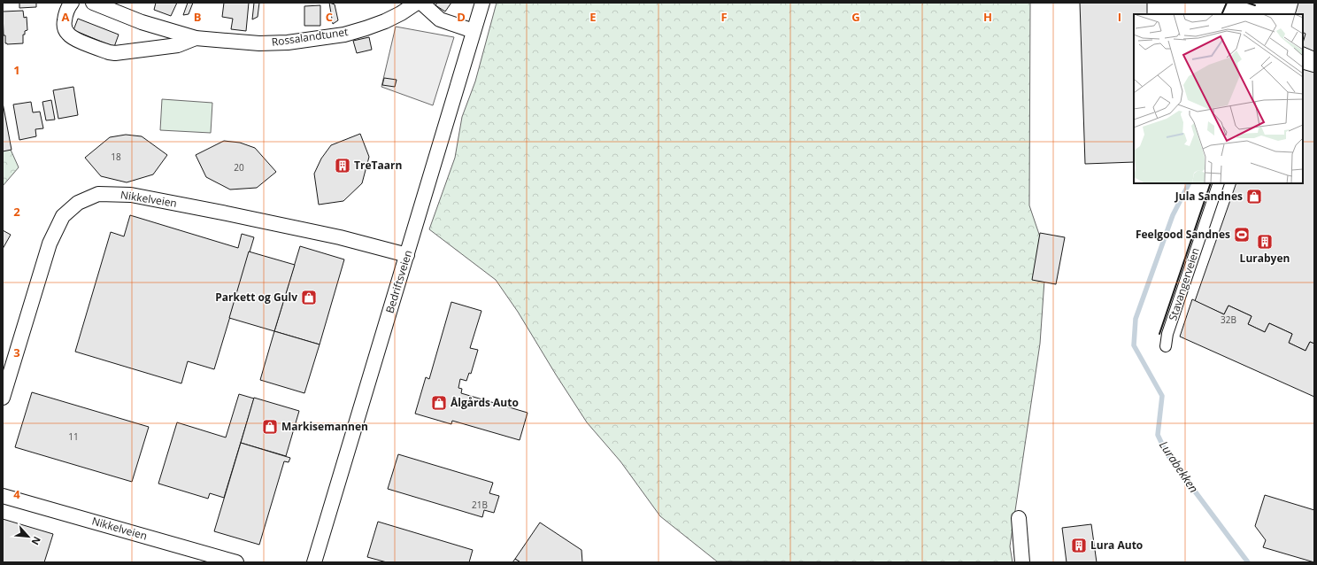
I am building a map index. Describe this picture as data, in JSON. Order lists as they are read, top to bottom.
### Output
{
  "streets": {
    "street": [
      "Rossalandtunet",
      "Nikkelveien",
      "Bedriftsveien",
      "Stavangerveien"
    ]
  },
  "crossings": [
    ["Nikkelveien", "Bedriftsveien"]
  ],
  "water": ["Lurabekken"],
  "places": {
    "building": ["TreTaarn", "Lurabyen", "Lura Auto"],
    "shop": [
      "Jula Sandnes",
      "Parkett og Gulv",
      "Ålgårds Auto",
      "Markisemannen"
    ],
    "sports": ["Feelgood Sandnes"]
  },
  "house_numbers": [
    "18",
    "20",
    "32B",
    "11",
    "21B"
  ],
  "north": "bottom right",
  "grid": {
    "columns": [
      "A",
      "B",
      "C",
      "D",
      "E",
      "F",
      "G",
      "H",
      "I"
    ],
    "rows": [
      "1",
      "2",
      "3",
      "4"
    ]
  }
}
